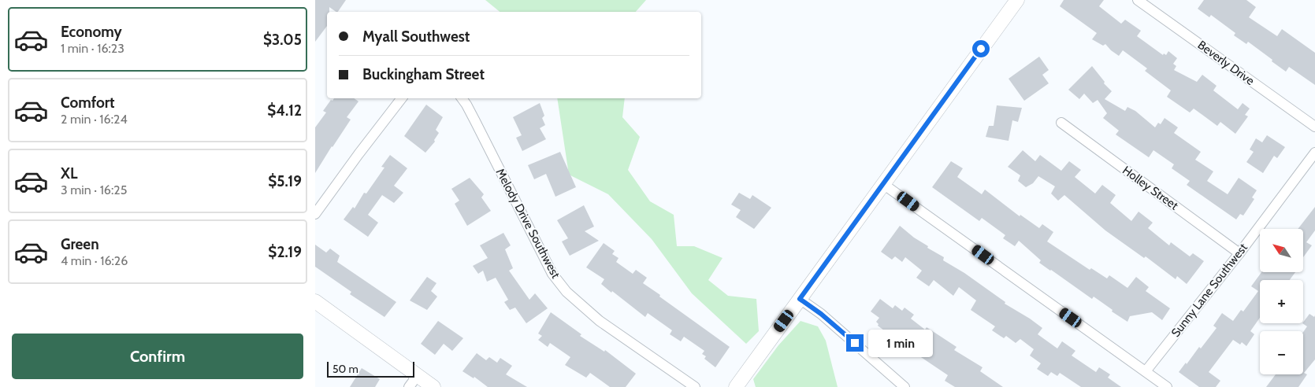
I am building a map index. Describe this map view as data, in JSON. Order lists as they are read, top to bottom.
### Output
{
  "streets": {
    "street": [
      "Beverly Drive",
      "Holley Street",
      "Melody Drive Southwest",
      "Sunny Lane Southwest"
    ]
  },
  "crossings": [
    ["Holley Street", "Sunny Lane Southwest"]
  ],
  "scale_bar": "50 m",
  "north": "top left",
  "page": {
    "list": [
      {
        "name": "Economy",
        "note": "1 min · 16:23",
        "value": "$3.05"
      },
      {
        "name": "Comfort",
        "note": "2 min · 16:24",
        "value": "$4.12"
      },
      {
        "name": "XL",
        "note": "3 min · 16:25",
        "value": "$5.19"
      },
      {
        "name": "Green",
        "note": "4 min · 16:26",
        "value": "$2.19"
      }
    ],
    "banner": ["Myall Southwest", "Buckingham Street"],
    "map_buttons": ["+", "−"],
    "buttons": "Confirm",
    "bubble": "1 min",
    "scale": "50 m"
  }
}
